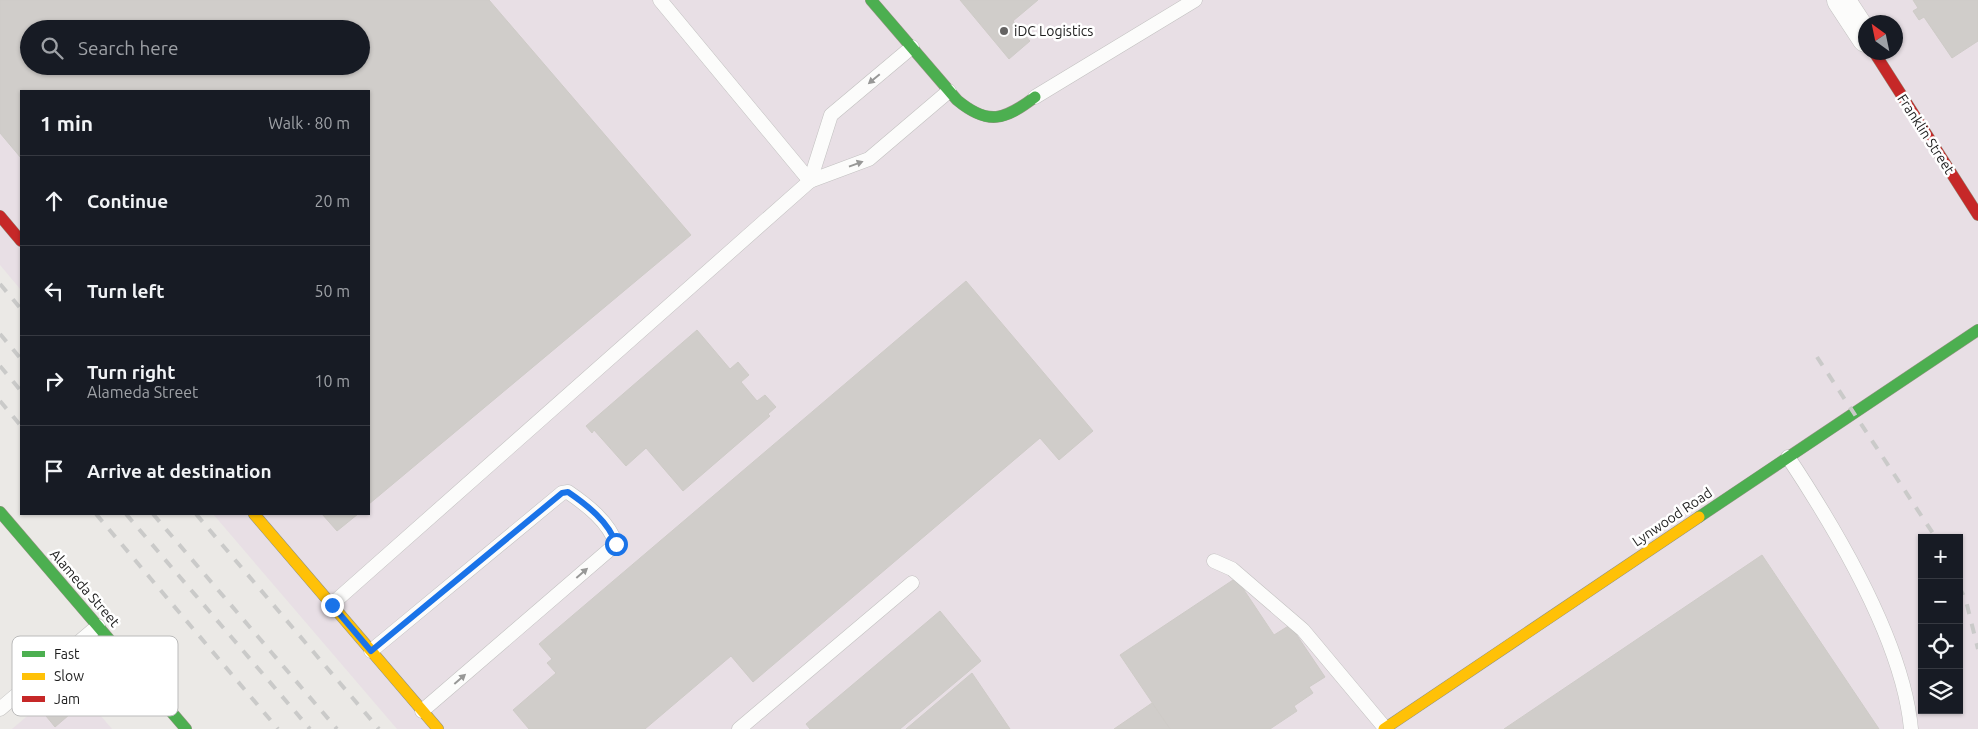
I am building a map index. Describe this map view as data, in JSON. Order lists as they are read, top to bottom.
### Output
{
  "streets": {
    "street": ["Franklin Street", "Lynwood Road", "Alameda Street"]
  },
  "places": ["iDC Logistics"],
  "legend": ["Fast", "Slow", "Jam"],
  "north": "top left",
  "page": {
    "search": "Search here",
    "heading": ["1 min", "Walk · 80 m"],
    "list": [
      ["Continue", "20 m"],
      ["Turn left", "50 m"],
      ["Turn right", "Alameda Street", "10 m"],
      "Arrive at destination"
    ],
    "map_buttons": ["+", "−"]
  }
}
